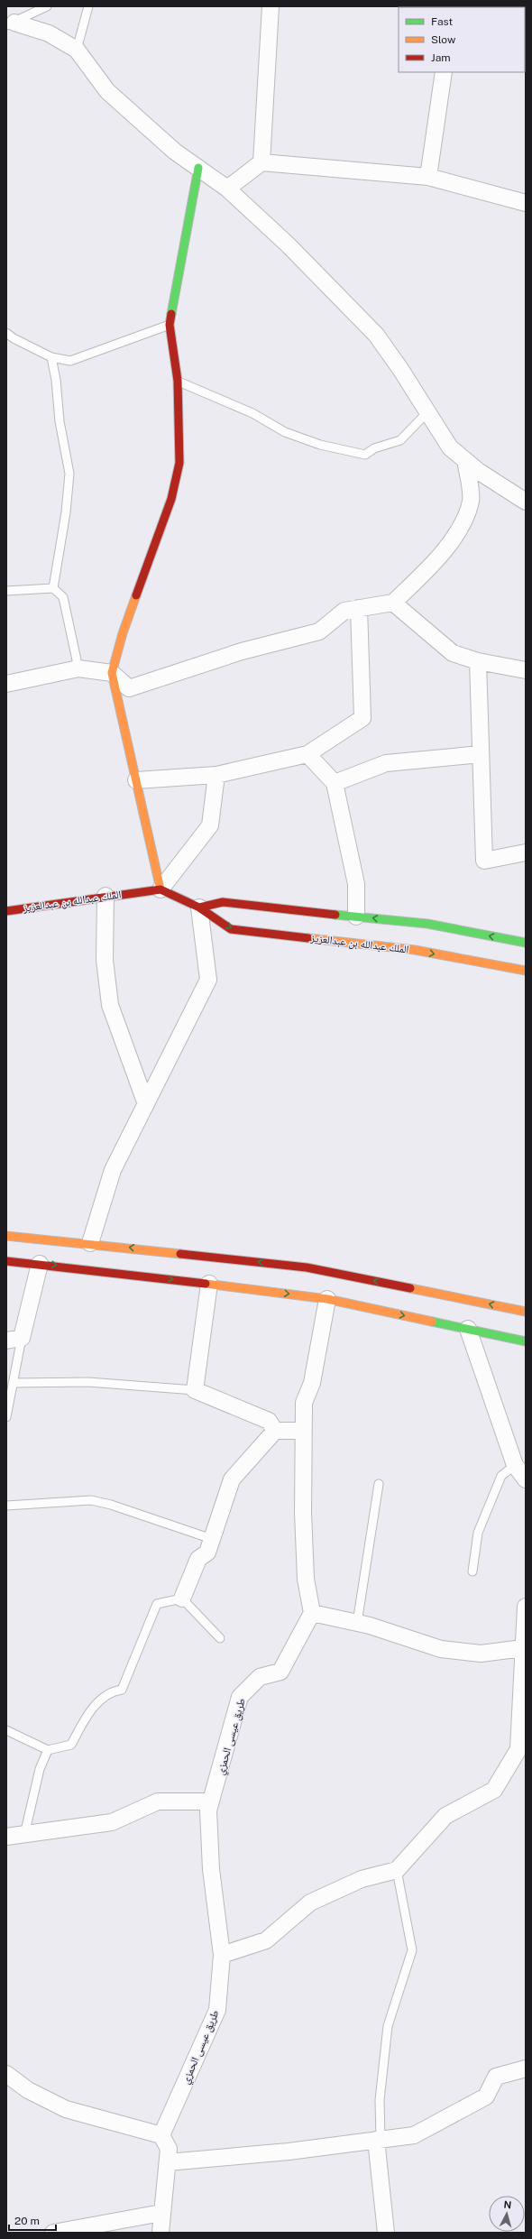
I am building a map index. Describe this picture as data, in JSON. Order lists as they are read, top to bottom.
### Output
{
  "streets": {
    "main road": ["الملك عبدالله بن عبدالعزيز"],
    "street": ["طريق عيسى الحمزي"]
  },
  "legend": ["Fast", "Slow", "Jam"],
  "scale_bar": "20 m",
  "north": "top"
}
